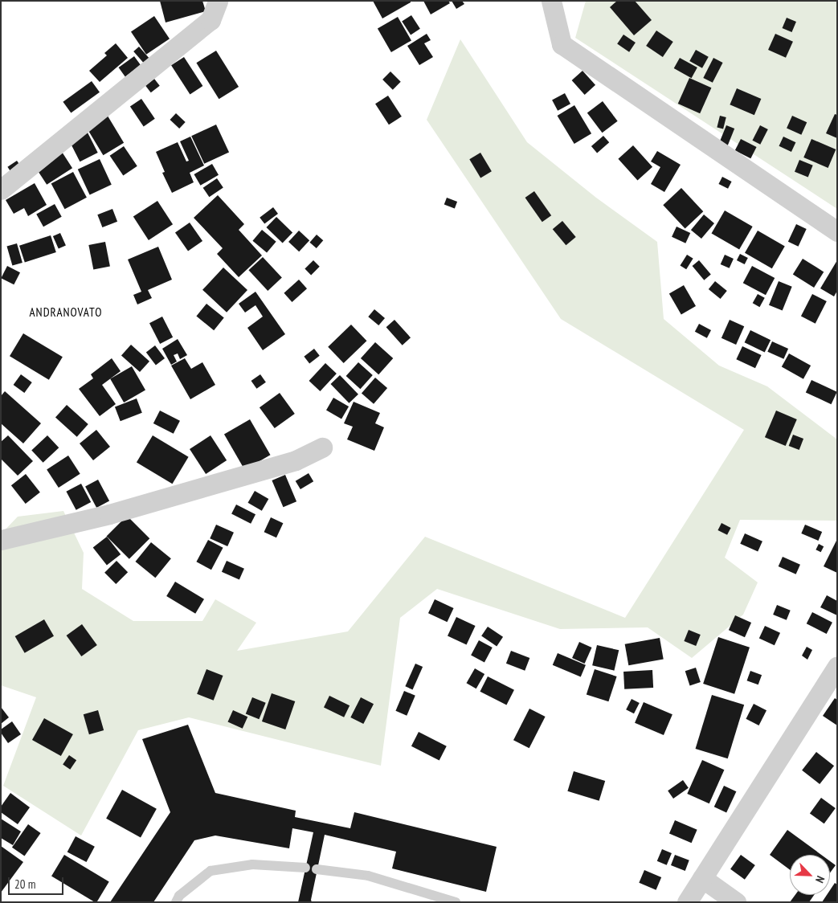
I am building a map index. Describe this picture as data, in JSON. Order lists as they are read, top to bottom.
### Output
{
  "districts": ["ANDRANOVATO"],
  "scale_bar": "20 m",
  "north": "bottom right"
}
